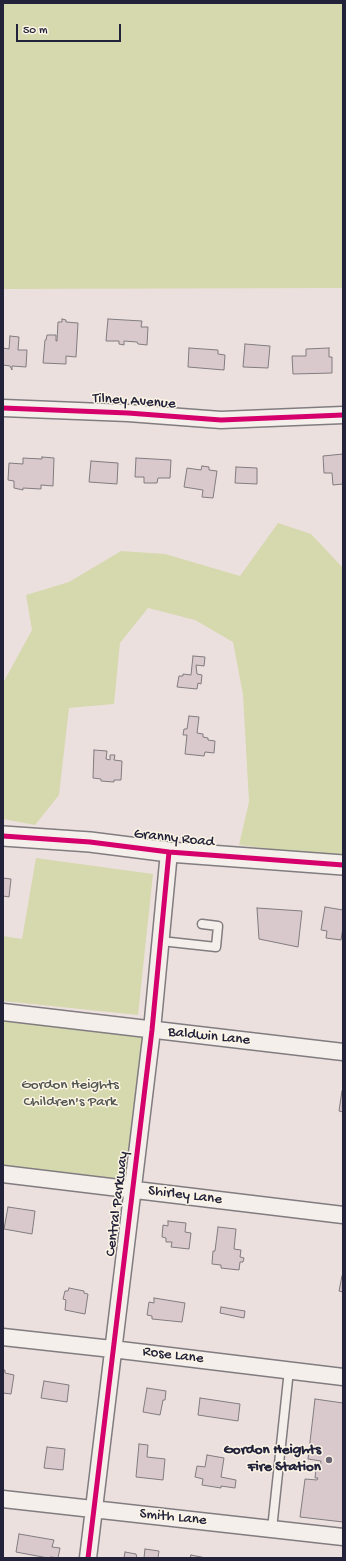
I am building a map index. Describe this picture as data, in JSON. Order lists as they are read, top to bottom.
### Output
{
  "streets": {
    "street": [
      "Tilney Avenue",
      "Granny Road",
      "Baldwin Lane",
      "Shirley Lane",
      "Central Parkway",
      "Rose Lane",
      "Smith Lane"
    ]
  },
  "crossings": [
    ["Granny Road", "Central Parkway"],
    ["Baldwin Lane", "Central Parkway"],
    ["Shirley Lane", "Central Parkway"],
    ["Central Parkway", "Rose Lane"],
    ["Central Parkway", "Smith Lane"]
  ],
  "parks": ["Gordon Heights Children's Park"],
  "places": ["Gordon Heights Fire Station"],
  "scale_bar": "50 m"
}
